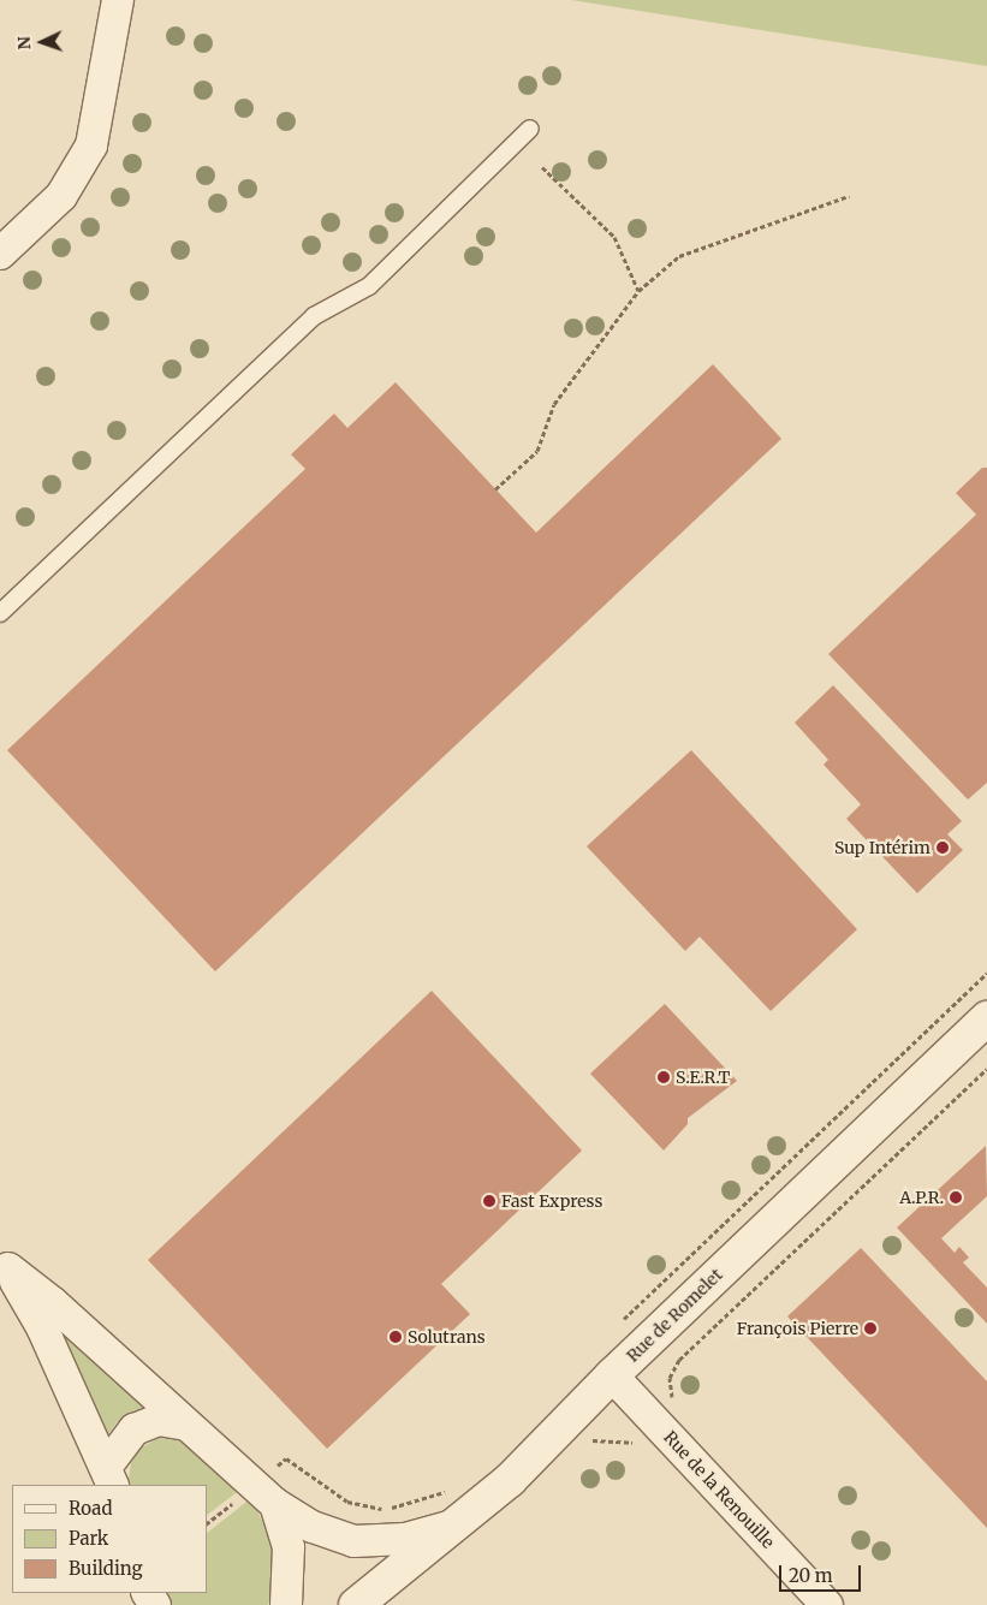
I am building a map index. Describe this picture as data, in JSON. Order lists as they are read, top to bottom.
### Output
{
  "streets": {
    "street": ["Rue de Romelet", "Rue de la Renouille"]
  },
  "crossings": [
    ["Rue de Romelet", "Rue de la Renouille"]
  ],
  "places": [
    "Sup Intérim",
    "S.E.R.T",
    "A.P.R.",
    "Fast Express",
    "François Pierre",
    "Solutrans"
  ],
  "legend": ["Road", "Park", "Building"],
  "scale_bar": "20 m",
  "north": "left"
}
